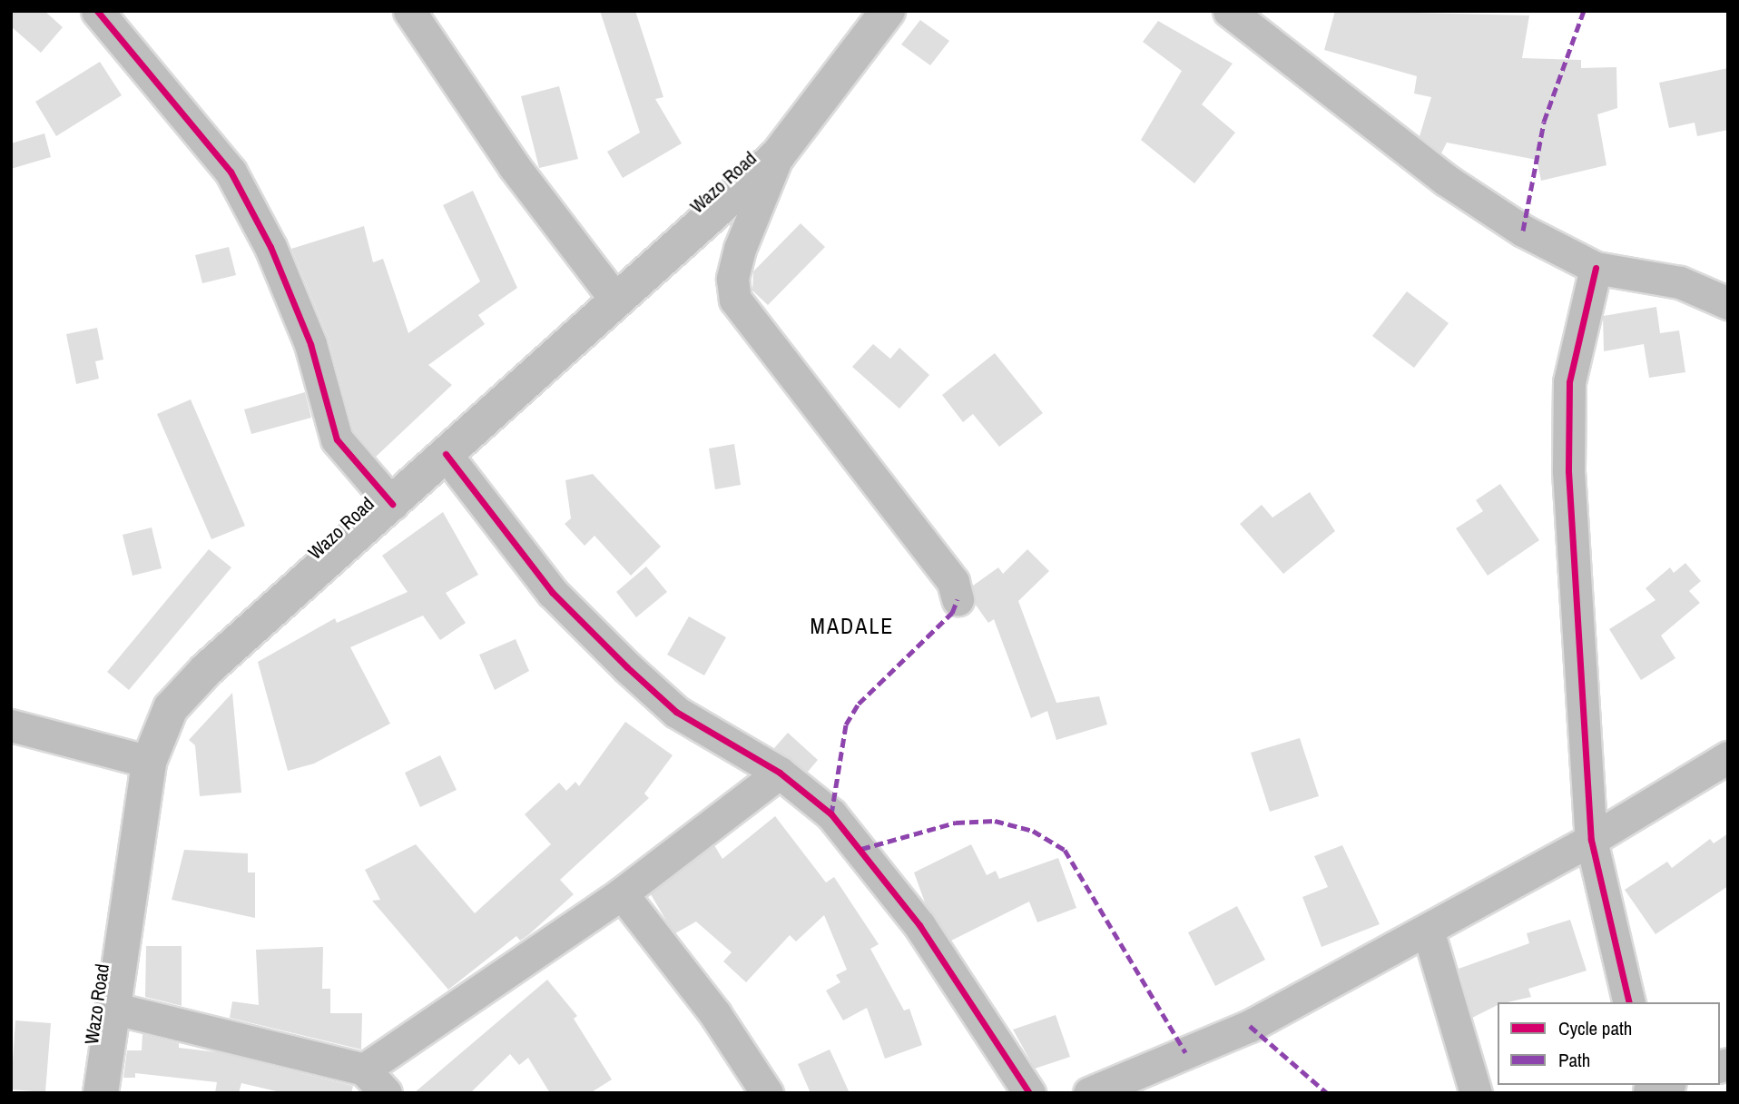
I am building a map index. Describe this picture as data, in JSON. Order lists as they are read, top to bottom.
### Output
{
  "streets": {
    "main road": ["Wazo Road"]
  },
  "districts": ["MADALE"],
  "legend": ["Cycle path", "Path"]
}
